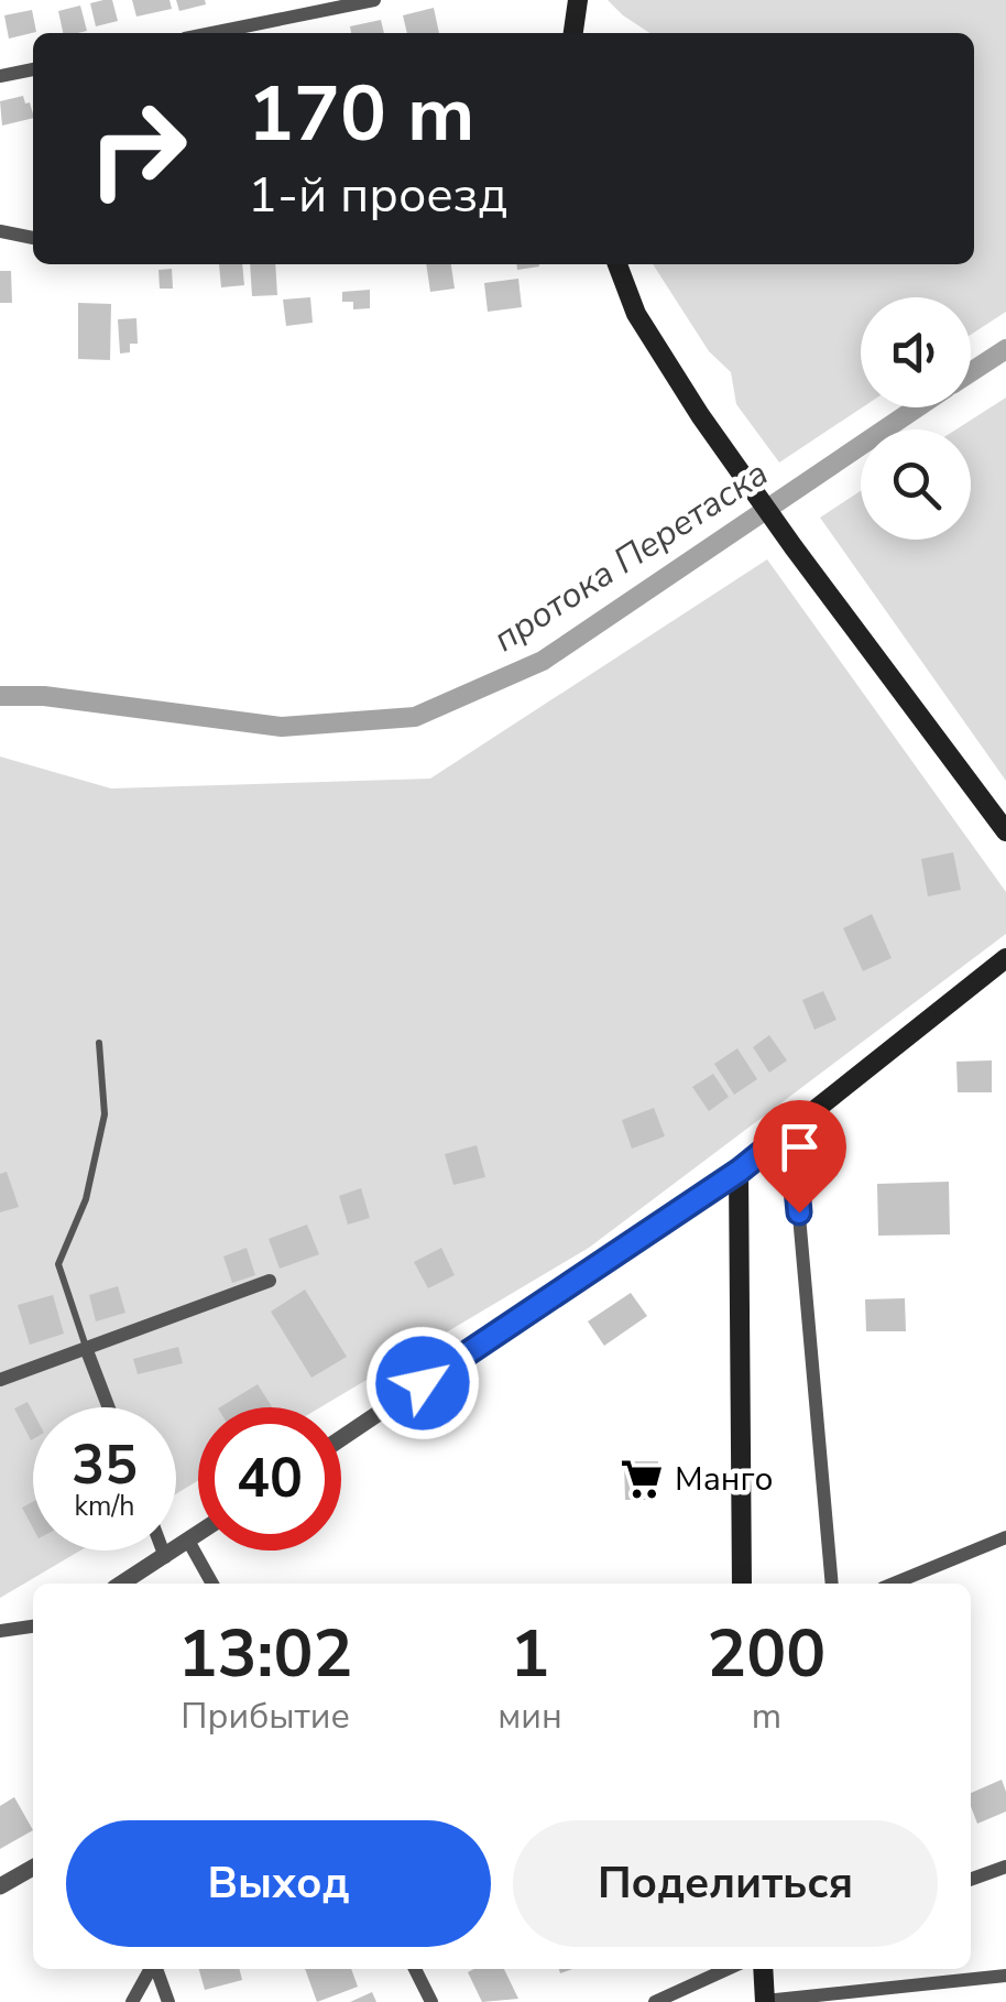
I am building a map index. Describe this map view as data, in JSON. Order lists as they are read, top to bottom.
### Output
{
  "water": ["протока Перетаска"],
  "places": {
    "supermarket": ["Манго"]
  },
  "page": {
    "turn": ["170 m", "1-й проезд"],
    "speed": "35 km/h",
    "limit": "40",
    "eta": [
      "13:02",
      "Прибытие",
      "1",
      "мин",
      "200",
      "m"
    ],
    "buttons": ["Выход", "Поделиться"]
  }
}
